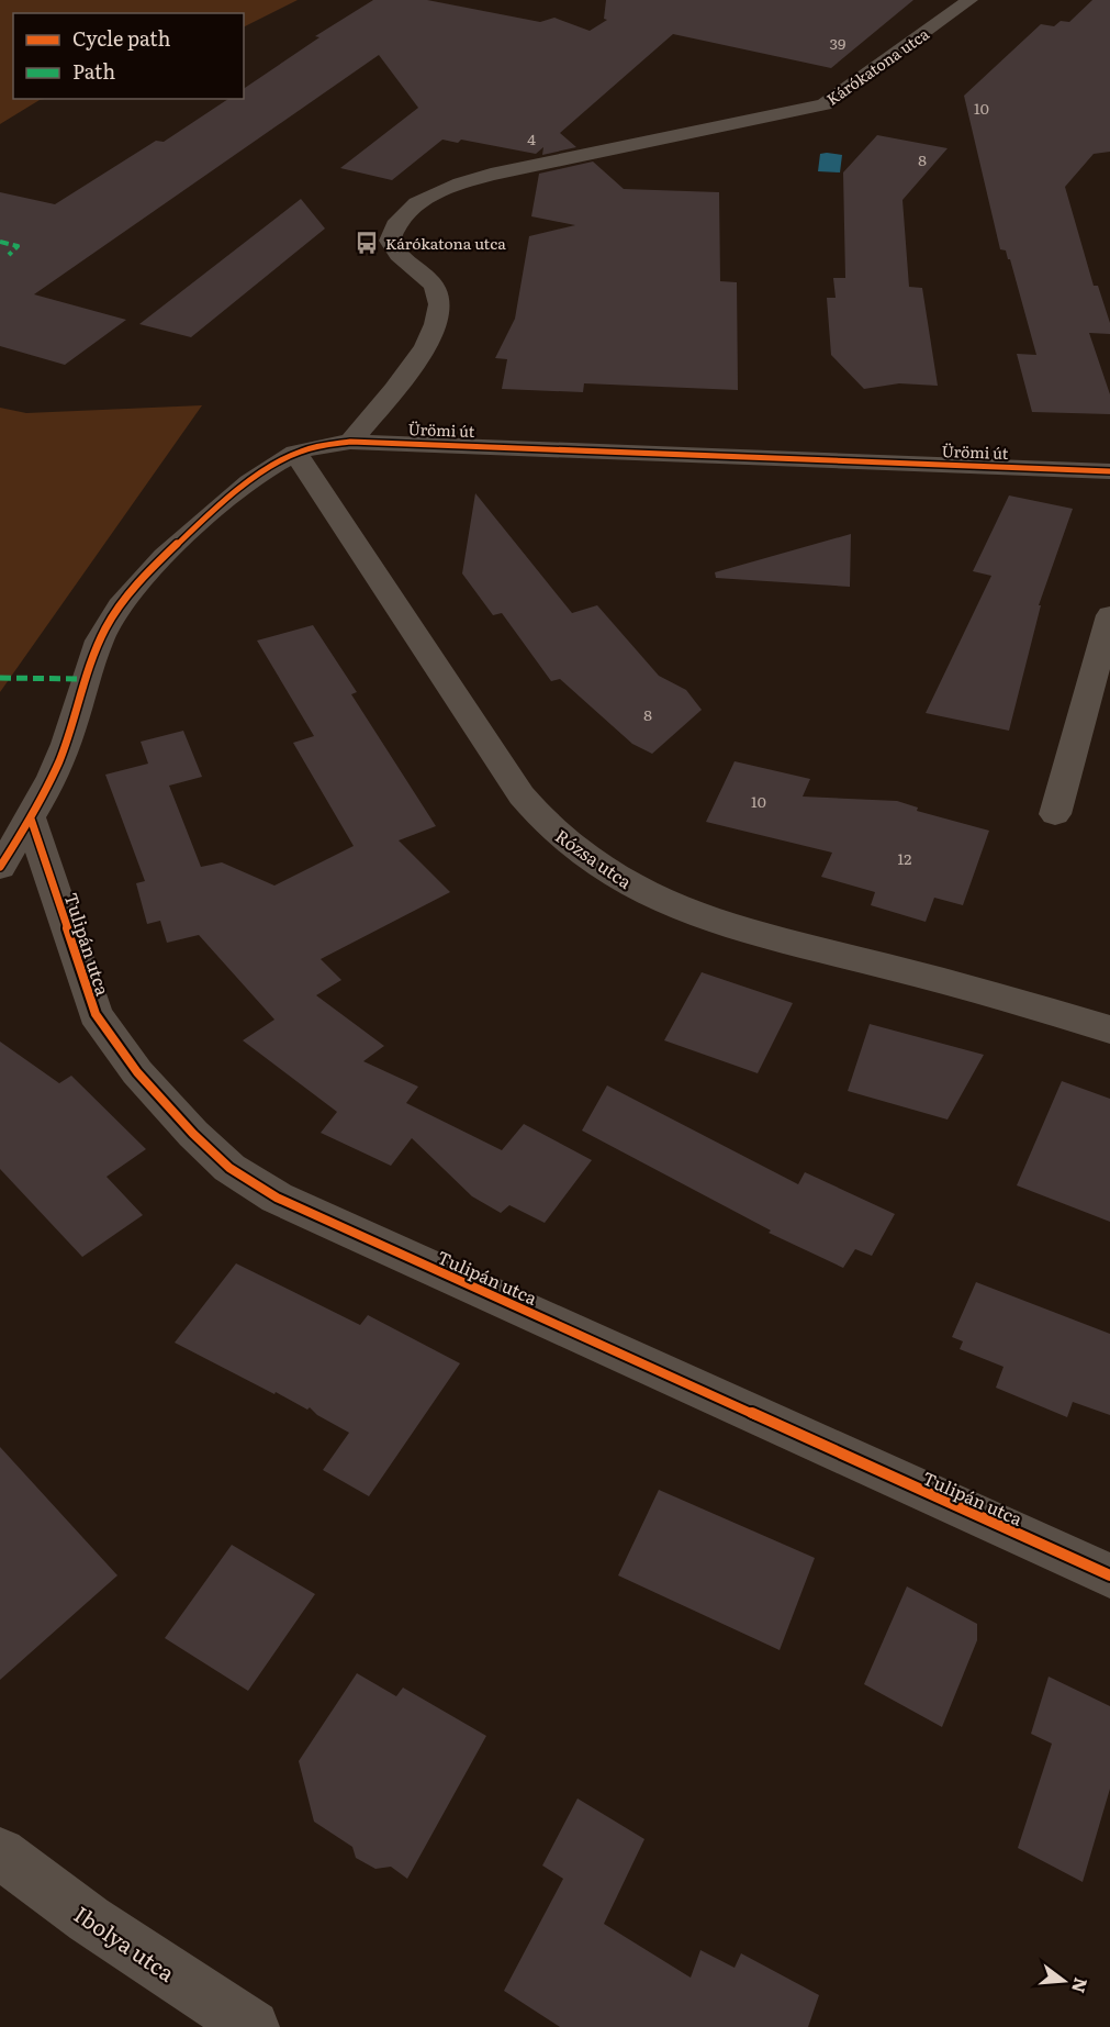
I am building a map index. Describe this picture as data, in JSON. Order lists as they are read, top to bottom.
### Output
{
  "streets": {
    "street": [
      "Kárókatona utca",
      "Ürömi út",
      "Rózsa utca",
      "Tulipán utca",
      "Ibolya utca"
    ]
  },
  "crossings": [
    ["Kárókatona utca", "Ürömi út"],
    ["Ürömi út", "Rózsa utca"],
    ["Ürömi út", "Tulipán utca"]
  ],
  "places": {
    "bus stop": ["Kárókatona utca"]
  },
  "house_numbers": [
    "39",
    "10",
    "4",
    "8",
    "8",
    "10",
    "12"
  ],
  "legend": ["Cycle path", "Path"],
  "north": "right"
}
